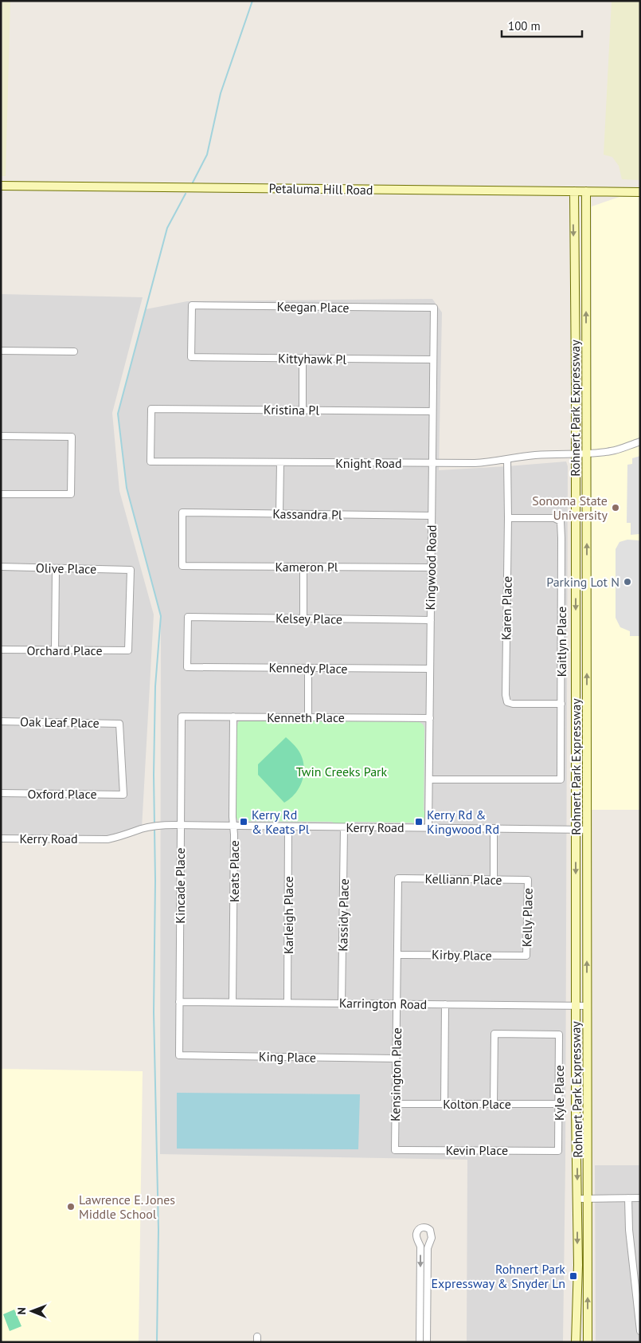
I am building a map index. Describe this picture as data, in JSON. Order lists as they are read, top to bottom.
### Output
{
  "streets": {
    "main road": ["Petaluma Hill Road", "Rohnert Park Expressway"],
    "street": [
      "Keegan Place",
      "Kittyhawk Pl",
      "Kristina Pl",
      "Knight Road",
      "Kassandra Pl",
      "Kameron Pl",
      "Kingwood Road",
      "Olive Place",
      "Karen Place",
      "Kelsey Place",
      "Kaitlyn Place",
      "Orchard Place",
      "Kennedy Place",
      "Kenneth Place",
      "Oak Leaf Place",
      "Oxford Place",
      "Kerry Road",
      "Keats Place",
      "Kelliann Place",
      "Kincade Place",
      "Karleigh Place",
      "Kassidy Place",
      "Kelly Place",
      "Kirby Place",
      "Karrington Road",
      "King Place",
      "Kensington Place",
      "Kyle Place",
      "Kolton Place",
      "Kevin Place"
    ]
  },
  "crossings": [
    ["Petaluma Hill Road", "Rohnert Park Expressway"],
    ["Keegan Place", "Kittyhawk Pl"],
    ["Keegan Place", "Kingwood Road"],
    ["Kittyhawk Pl", "Kingwood Road"],
    ["Rohnert Park Expressway", "Knight Road"],
    ["Rohnert Park Expressway", "Kerry Road"],
    ["Rohnert Park Expressway", "Karrington Road"],
    ["Kristina Pl", "Knight Road"],
    ["Kristina Pl", "Kingwood Road"],
    ["Knight Road", "Kingwood Road"],
    ["Knight Road", "Karen Place"],
    ["Kassandra Pl", "Kameron Pl"],
    ["Kassandra Pl", "Kingwood Road"],
    ["Kameron Pl", "Kingwood Road"],
    ["Kingwood Road", "Kelsey Place"],
    ["Kingwood Road", "Kaitlyn Place"],
    ["Kingwood Road", "Kennedy Place"],
    ["Kingwood Road", "Kenneth Place"],
    ["Kingwood Road", "Kerry Road"],
    ["Olive Place", "Orchard Place"],
    ["Karen Place", "Kaitlyn Place"],
    ["Kelsey Place", "Kennedy Place"],
    ["Kenneth Place", "Keats Place"],
    ["Kenneth Place", "Kincade Place"],
    ["Oak Leaf Place", "Oxford Place"],
    ["Kerry Road", "Keats Place"],
    ["Kerry Road", "Kincade Place"],
    ["Kerry Road", "Karleigh Place"],
    ["Kerry Road", "Kassidy Place"],
    ["Keats Place", "Karrington Road"],
    ["Kelliann Place", "Kelly Place"],
    ["Kelliann Place", "Kensington Place"],
    ["Kincade Place", "Karrington Road"],
    ["Kincade Place", "King Place"],
    ["Karleigh Place", "Karrington Road"],
    ["Kassidy Place", "Karrington Road"],
    ["Kelly Place", "Kirby Place"],
    ["Kirby Place", "Kensington Place"],
    ["Karrington Road", "Kensington Place"],
    ["King Place", "Kensington Place"],
    ["Kensington Place", "Kolton Place"],
    ["Kensington Place", "Kevin Place"],
    ["Kyle Place", "Kolton Place"],
    ["Kyle Place", "Kevin Place"]
  ],
  "parks": ["Twin Creeks Park"],
  "places": {
    "other": ["Sonoma State University", "Parking Lot N", "Lawrence E. Jones Middle School"],
    "transit": ["Kerry Rd & Keats Pl", "Kerry Rd & Kingwood Rd", "Rohnert Park Expressway & Snyder Ln"]
  },
  "scale_bar": "100 m",
  "north": "left"
}
